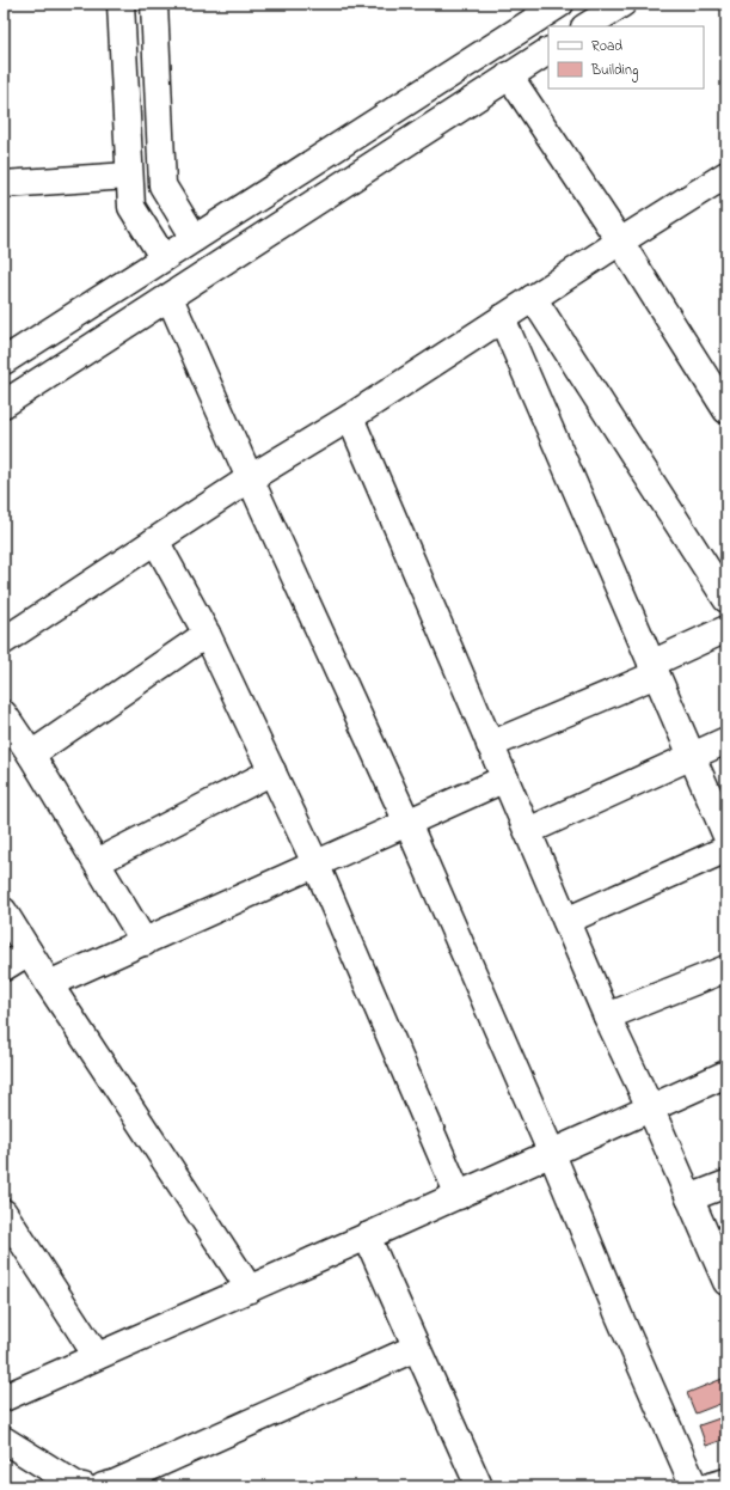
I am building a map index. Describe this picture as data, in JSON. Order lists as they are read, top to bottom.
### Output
{
  "legend": ["Road", "Building"]
}
